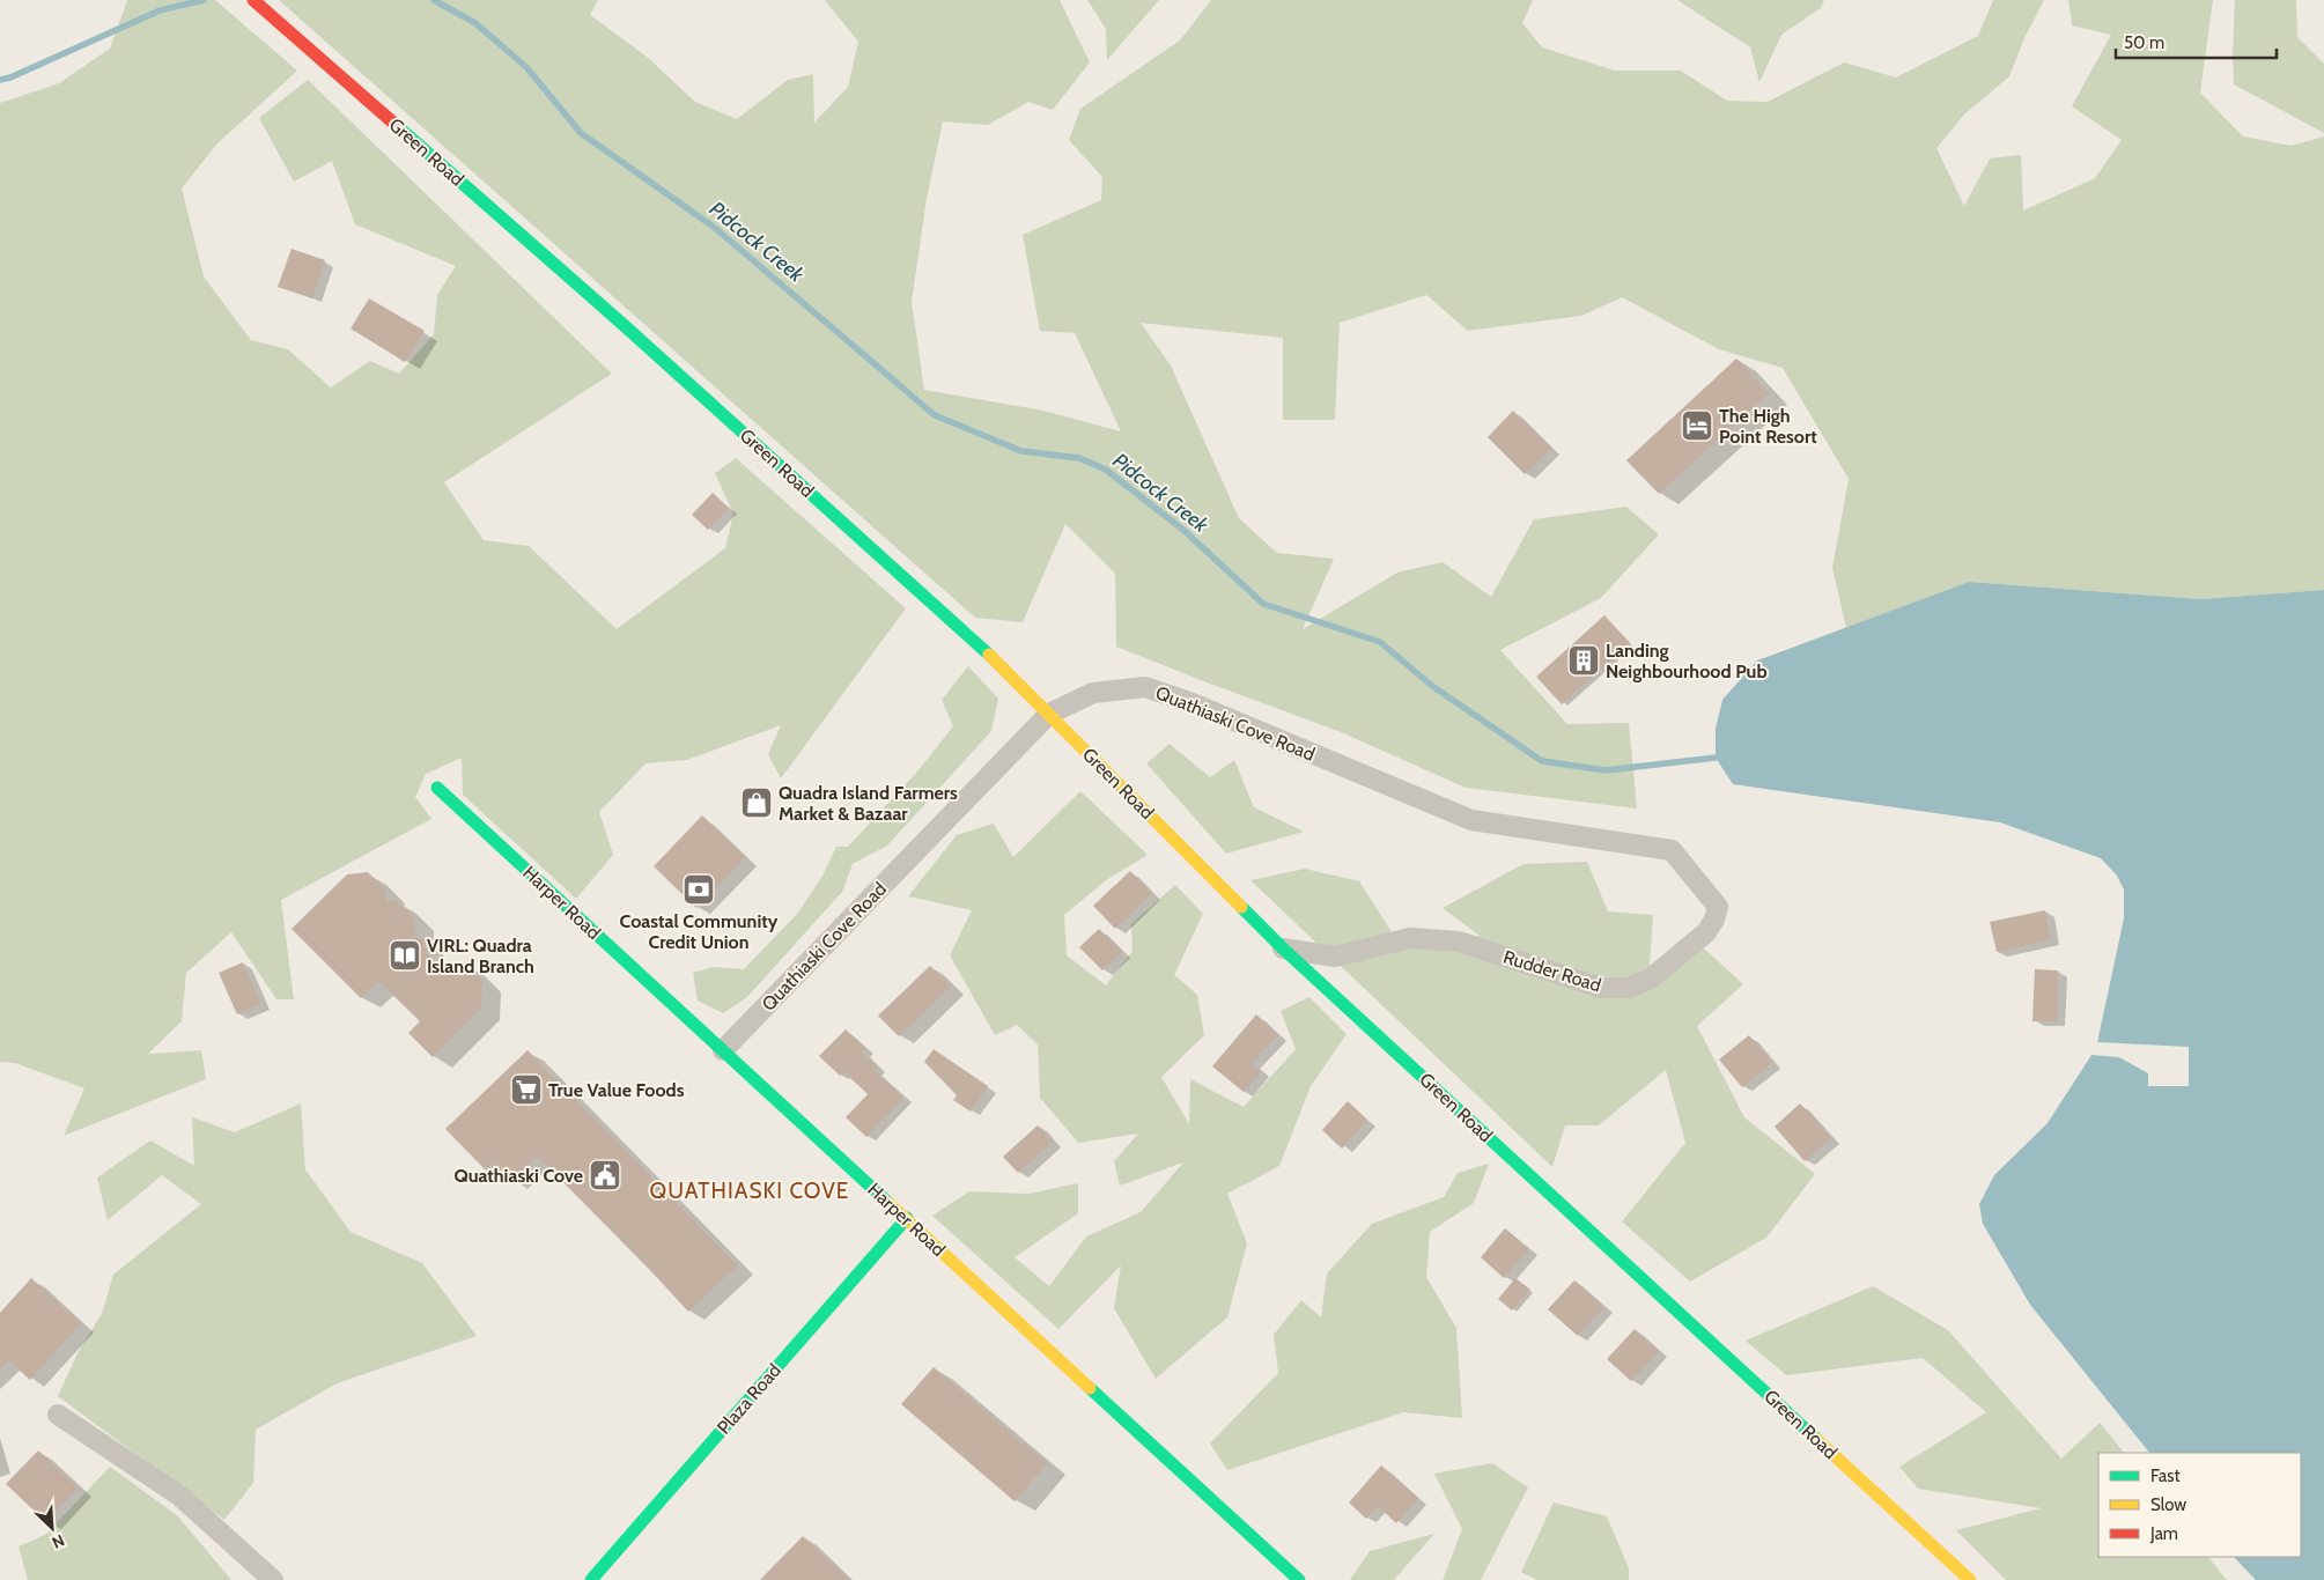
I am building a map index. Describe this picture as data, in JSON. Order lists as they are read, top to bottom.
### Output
{
  "streets": {
    "street": [
      "Green Road",
      "Quathiaski Cove Road",
      "Harper Road",
      "Rudder Road",
      "Plaza Road"
    ]
  },
  "crossings": [
    ["Green Road", "Quathiaski Cove Road"],
    ["Green Road", "Rudder Road"],
    ["Quathiaski Cove Road", "Harper Road"],
    ["Quathiaski Cove Road", "Rudder Road"],
    ["Harper Road", "Plaza Road"]
  ],
  "districts": ["QUATHIASKI COVE"],
  "water": ["Pidcock Creek"],
  "places": {
    "hotel": ["The High Point Resort"],
    "building": ["Landing Neighbourhood Pub"],
    "shop": ["Quadra Island Farmers Market & Bazaar"],
    "bank": ["Coastal Community Credit Union"],
    "library": ["VIRL: Quadra Island Branch"],
    "supermarket": ["True Value Foods"],
    "public building": ["Quathiaski Cove"]
  },
  "legend": ["Fast", "Slow", "Jam"],
  "scale_bar": "50 m",
  "north": "bottom right"
}
